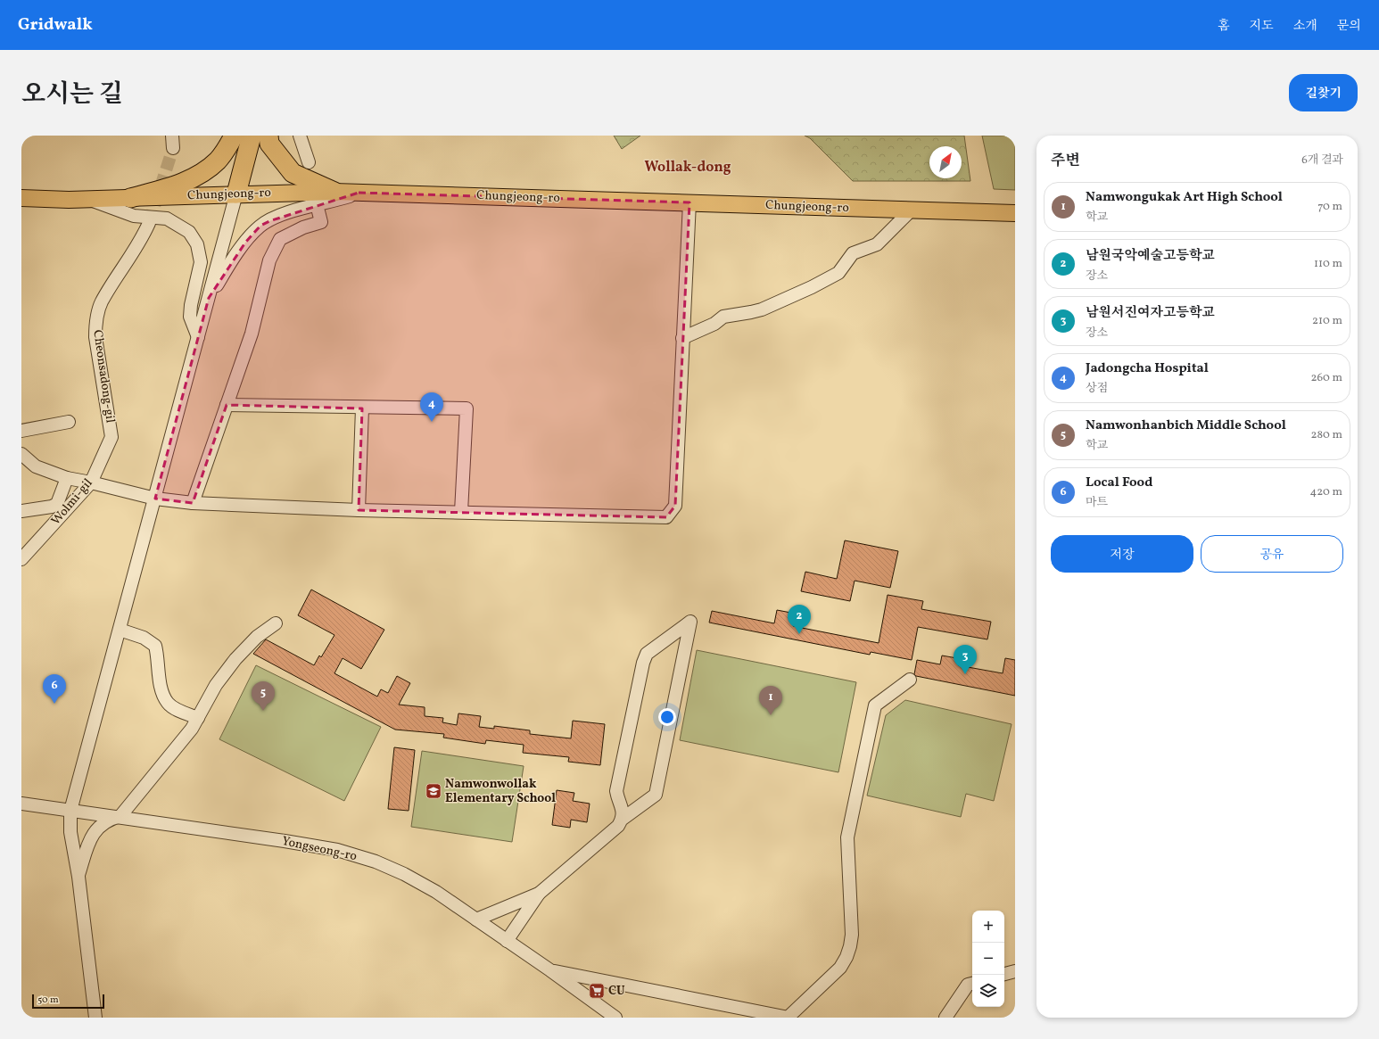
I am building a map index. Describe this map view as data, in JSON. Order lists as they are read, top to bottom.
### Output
{
  "streets": {
    "main road": ["Chungjeong-ro"],
    "street": ["Cheonsadong-gil", "Wolmi-gil", "Yongseong-ro"]
  },
  "crossings": [
    ["Cheonsadong-gil", "Wolmi-gil"]
  ],
  "districts": ["Wollak-dong"],
  "places": {
    "school or university": ["Namwonwollak Elementary School"],
    "supermarket": ["CU"]
  },
  "scale_bar": "50 m",
  "north": "top right",
  "page": {
    "header": "Gridwalk",
    "nav": [
      "홈",
      "지도",
      "소개",
      "문의"
    ],
    "title": "오시는 길",
    "buttons": [
      "길찾기",
      ["저장", "공유"]
    ],
    "heading": ["주변", "6개 결과"],
    "list": [
      {
        "mark": "1",
        "name": "Namwongukak Art High School",
        "note": "학교",
        "value": "70 m"
      },
      {
        "mark": "2",
        "name": "남원국악예술고등학교",
        "note": "장소",
        "value": "110 m"
      },
      {
        "mark": "3",
        "name": "남원서진여자고등학교",
        "note": "장소",
        "value": "210 m"
      },
      {
        "mark": "4",
        "name": "Jadongcha Hospital",
        "note": "상점",
        "value": "260 m"
      },
      {
        "mark": "5",
        "name": "Namwonhanbich Middle School",
        "note": "학교",
        "value": "280 m"
      },
      {
        "mark": "6",
        "name": "Local Food",
        "note": "마트",
        "value": "420 m"
      }
    ],
    "pins": [
      "4",
      "2",
      "3",
      "6",
      "5",
      "1"
    ],
    "map_buttons": ["+", "−"],
    "scale": "50 m"
  }
}
